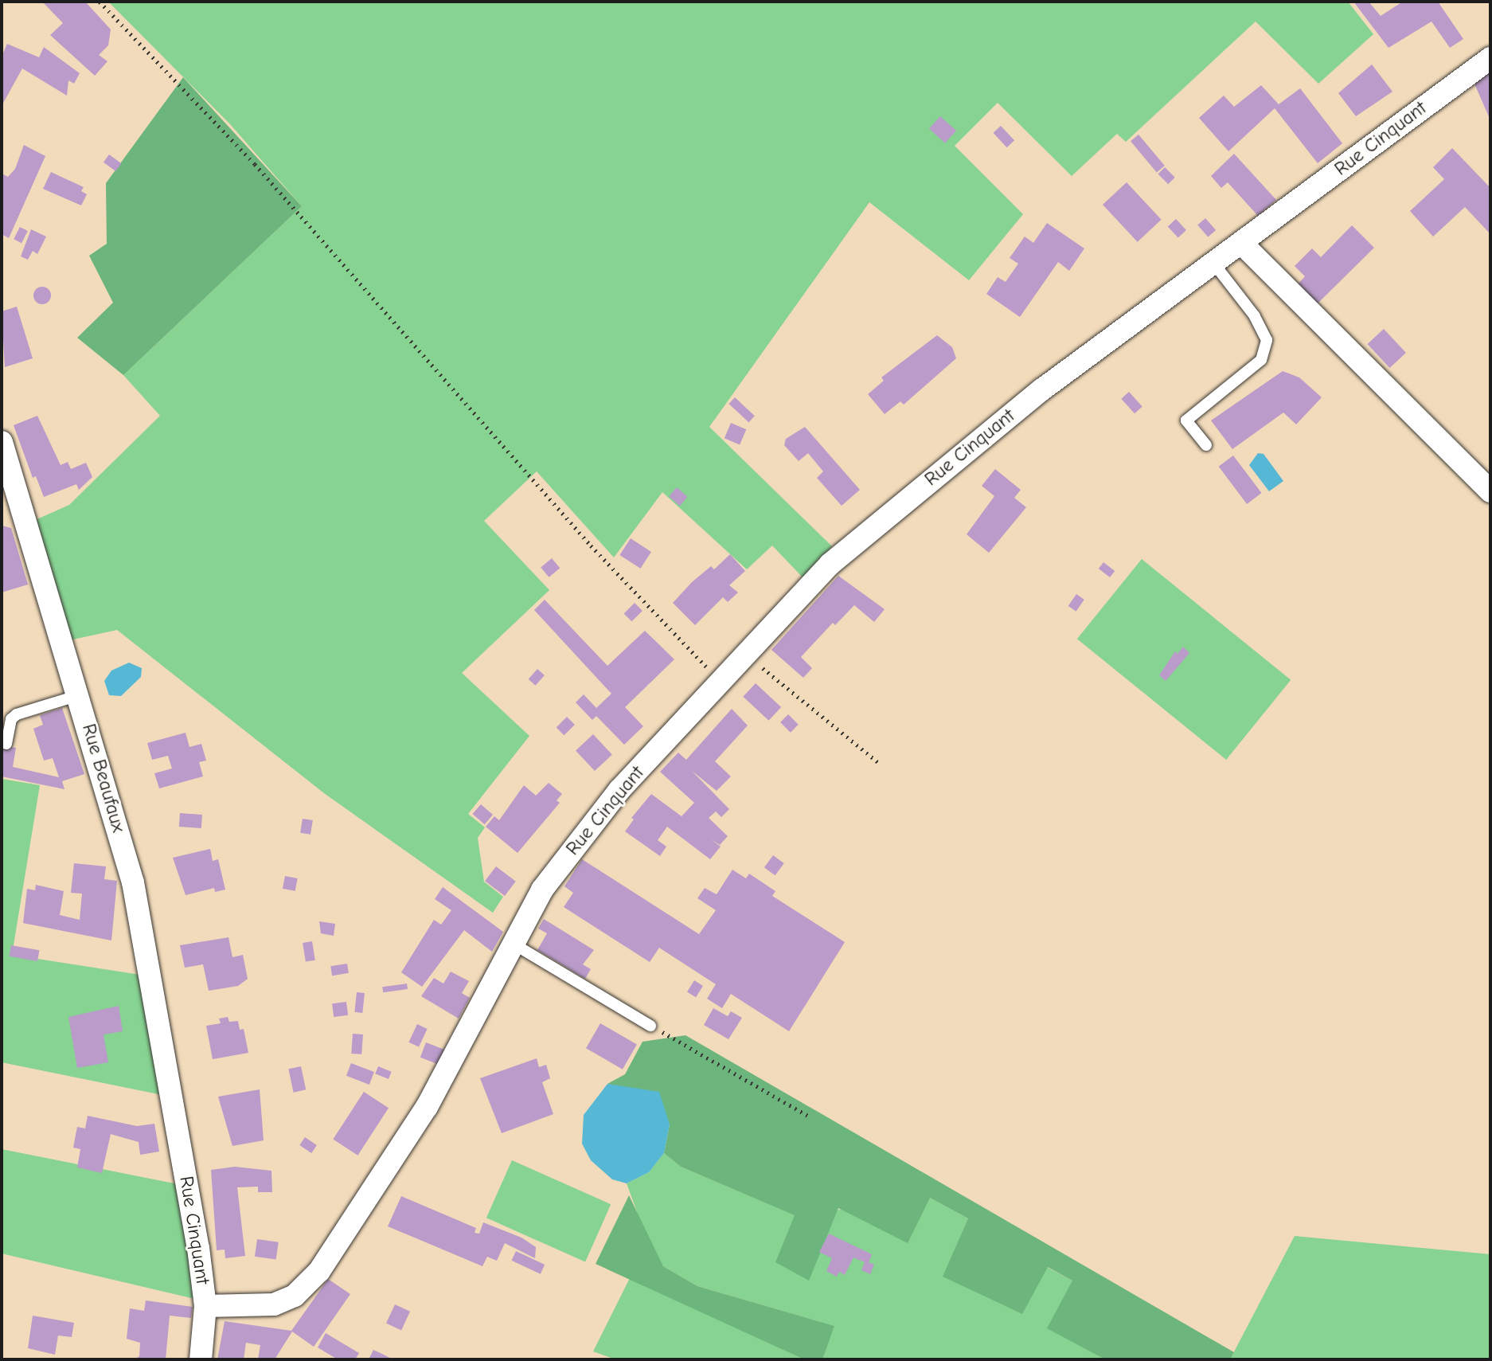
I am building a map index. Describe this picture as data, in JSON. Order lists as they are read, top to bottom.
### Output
{
  "streets": {
    "street": ["Rue Cinquant", "Rue Beaufaux"]
  },
  "crossings": [
    ["Rue Cinquant", "Rue Beaufaux"]
  ]
}
